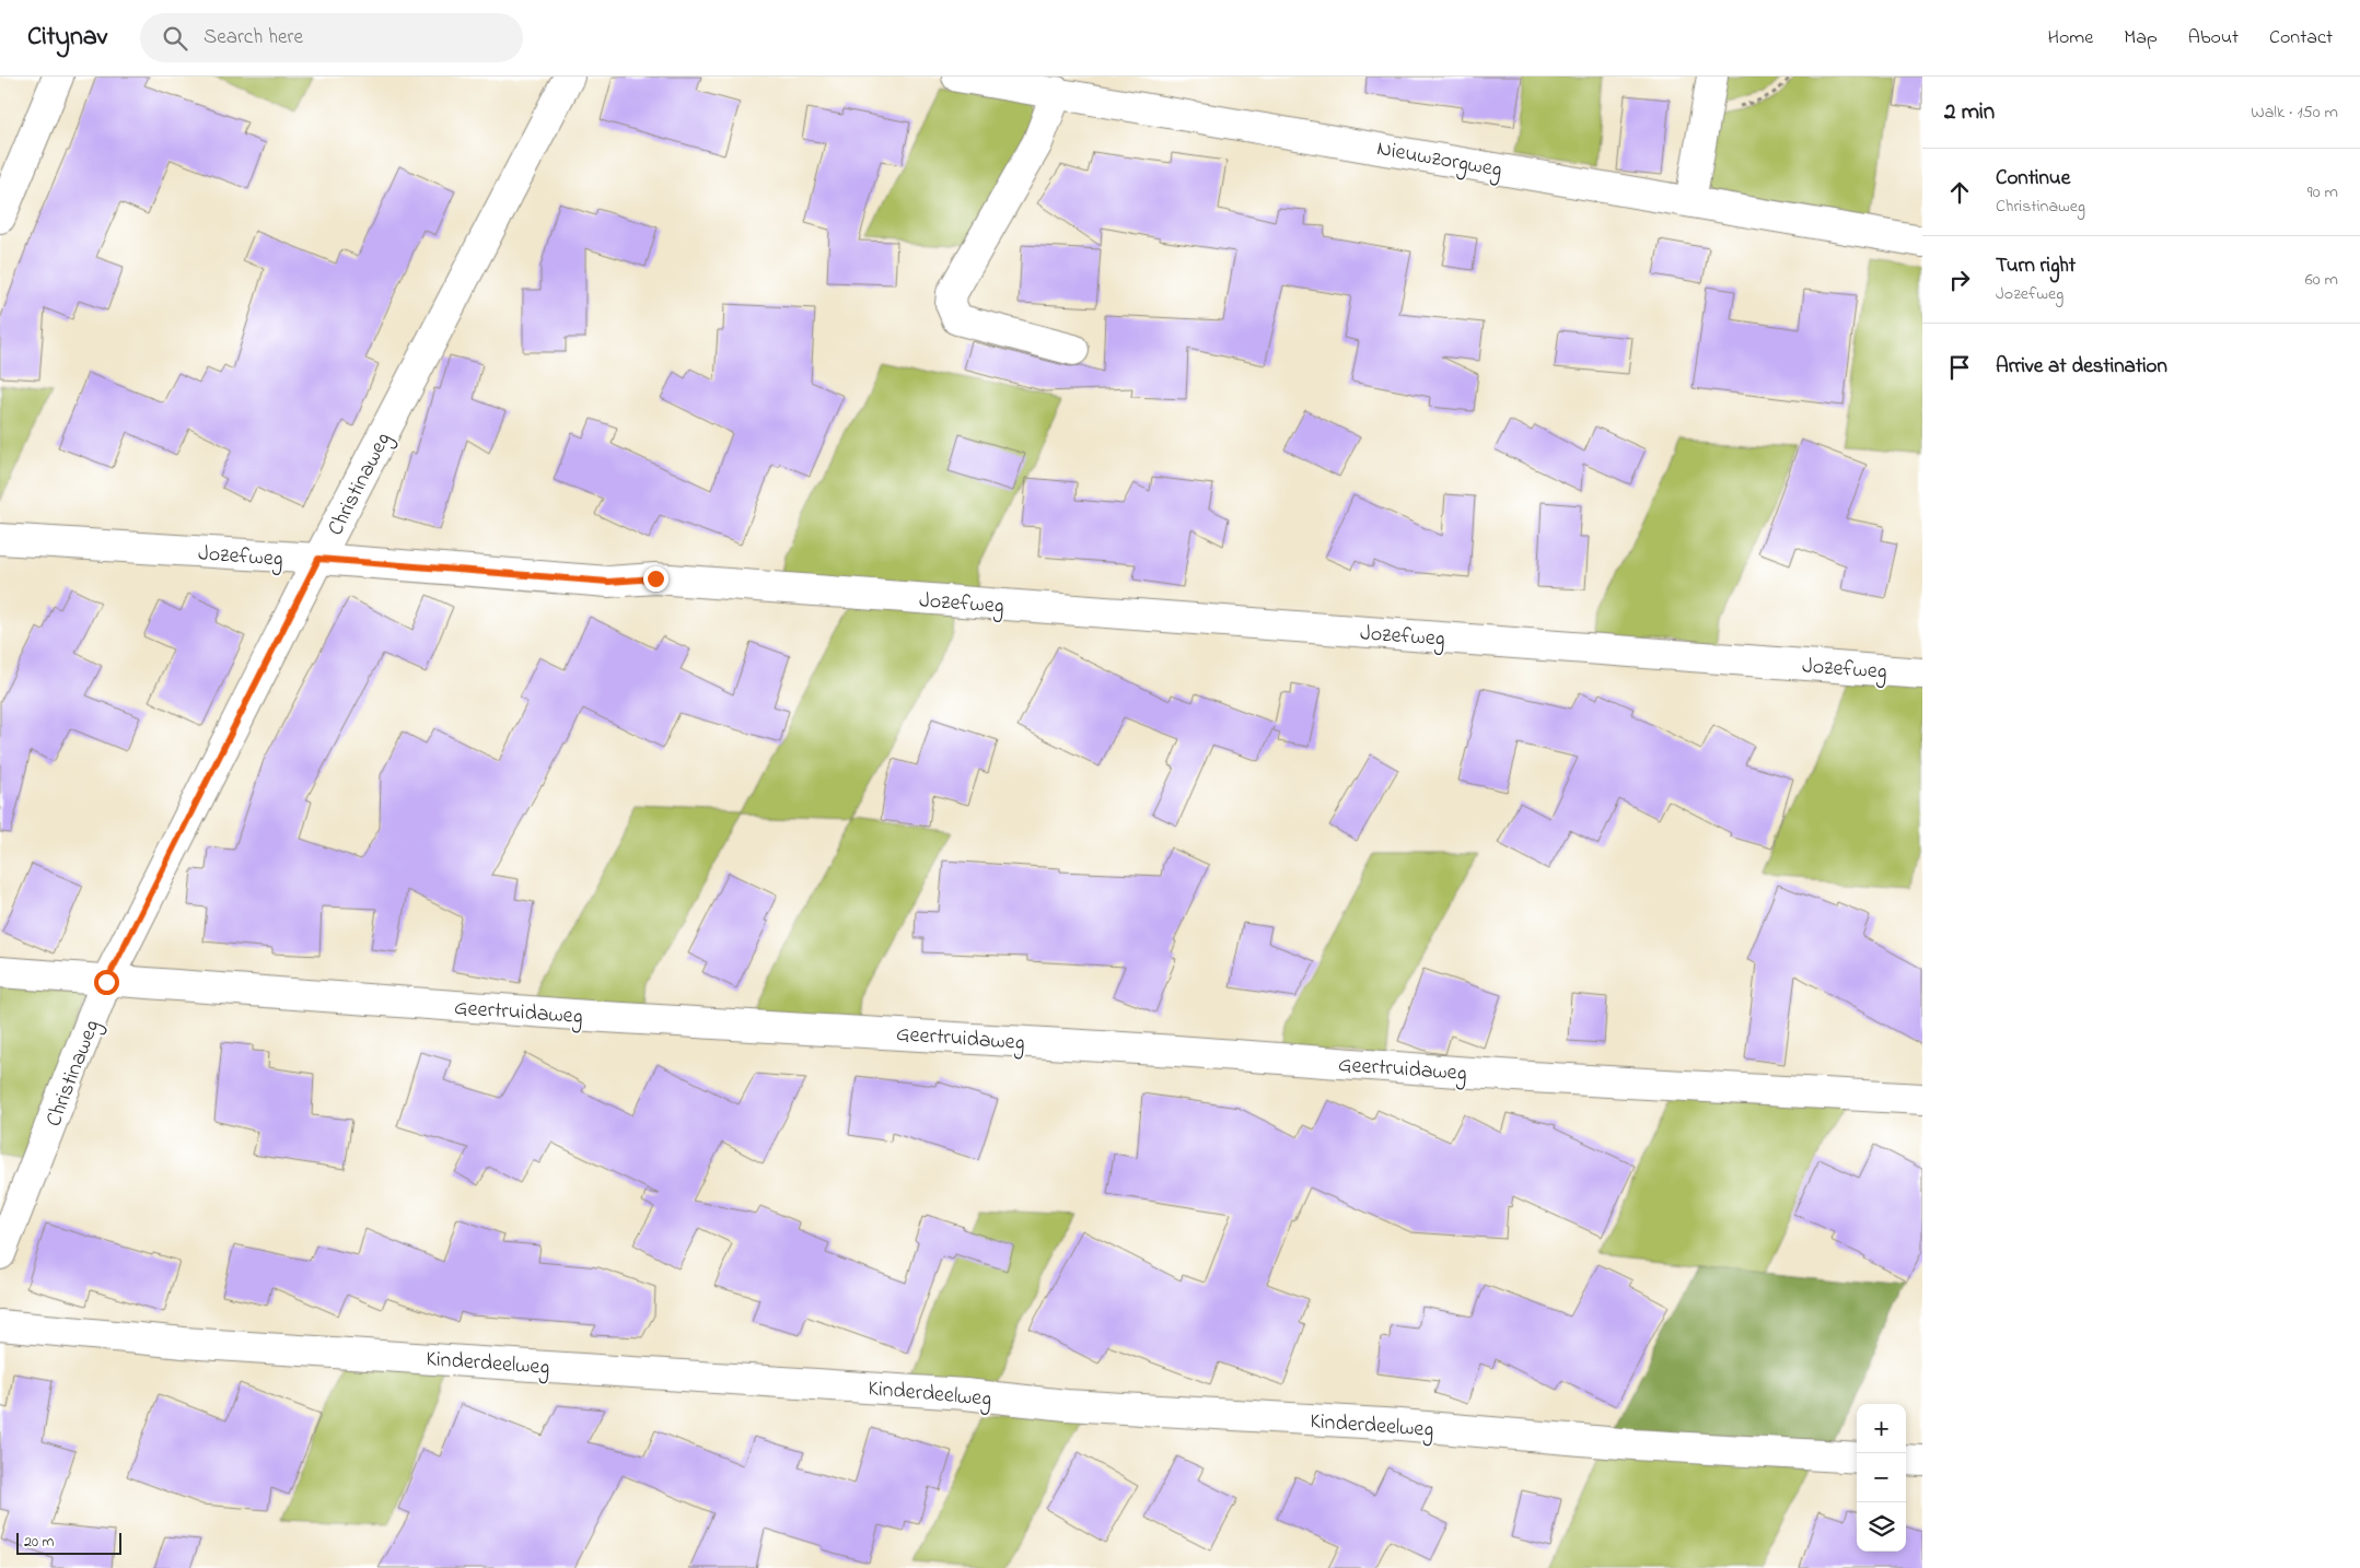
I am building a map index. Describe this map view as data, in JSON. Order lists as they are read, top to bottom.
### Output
{
  "streets": {
    "street": [
      "Nieuwzorgweg",
      "Christinaweg",
      "Jozefweg",
      "Geertruidaweg",
      "Kinderdeelweg"
    ]
  },
  "crossings": [
    ["Christinaweg", "Jozefweg"],
    ["Christinaweg", "Geertruidaweg"]
  ],
  "scale_bar": "20 m",
  "page": {
    "header": "Citynav",
    "search": "Search here",
    "nav": [
      "Home",
      "Map",
      "About",
      "Contact"
    ],
    "heading": ["2 min", "Walk · 150 m"],
    "list": [
      ["Continue", "Christinaweg", "90 m"],
      ["Turn right", "Jozefweg", "60 m"],
      "Arrive at destination"
    ],
    "map_buttons": ["+", "−"],
    "scale": "20 m"
  }
}
